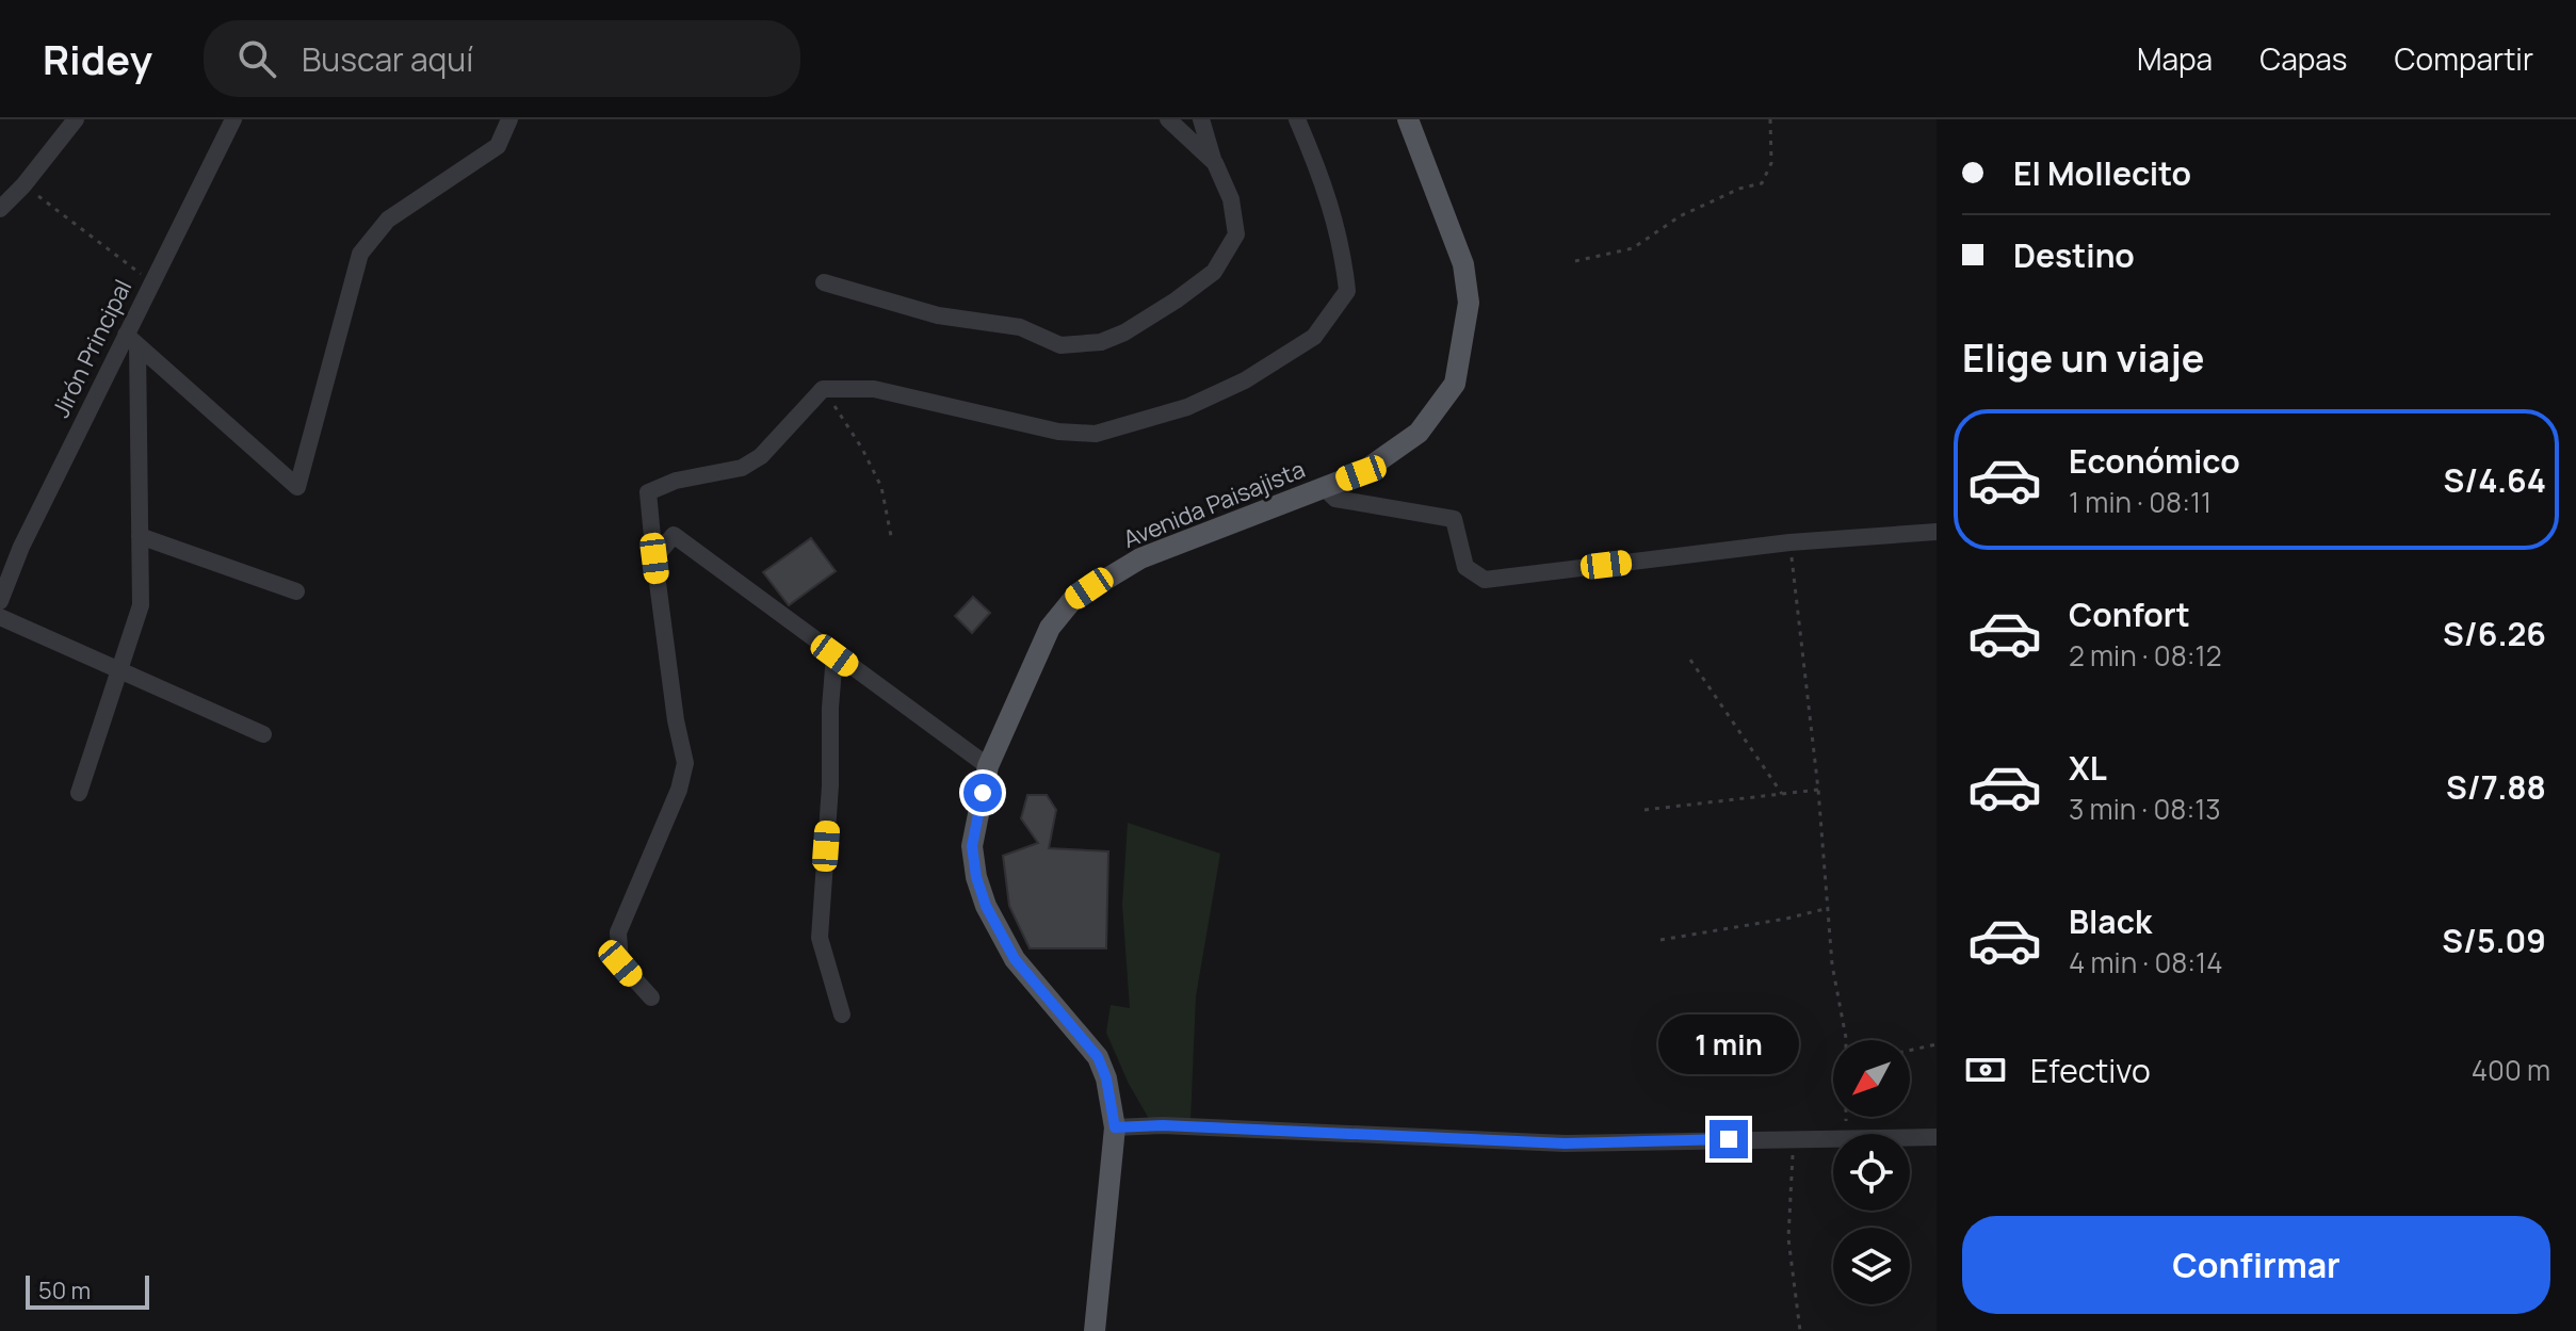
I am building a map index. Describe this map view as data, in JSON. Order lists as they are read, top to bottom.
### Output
{
  "streets": {
    "main road": ["Avenida Paisajista"],
    "street": ["Jirón Principal"]
  },
  "scale_bar": "50 m",
  "north": "bottom left",
  "page": {
    "header": "Ridey",
    "search": "Buscar aquí",
    "nav": ["Mapa", "Capas", "Compartir"],
    "banner": ["El Mollecito", "Destino"],
    "heading": "Elige un viaje",
    "list": [
      {
        "name": "Económico",
        "note": "1 min · 08:11",
        "value": "S/4.64"
      },
      {
        "name": "Confort",
        "note": "2 min · 08:12",
        "value": "S/6.26"
      },
      {
        "name": "XL",
        "note": "3 min · 08:13",
        "value": "S/7.88"
      },
      {
        "name": "Black",
        "note": "4 min · 08:14",
        "value": "S/5.09"
      }
    ],
    "bubble": "1 min",
    "pay": ["Efectivo", "400 m"],
    "buttons": "Confirmar",
    "scale": "50 m"
  }
}
